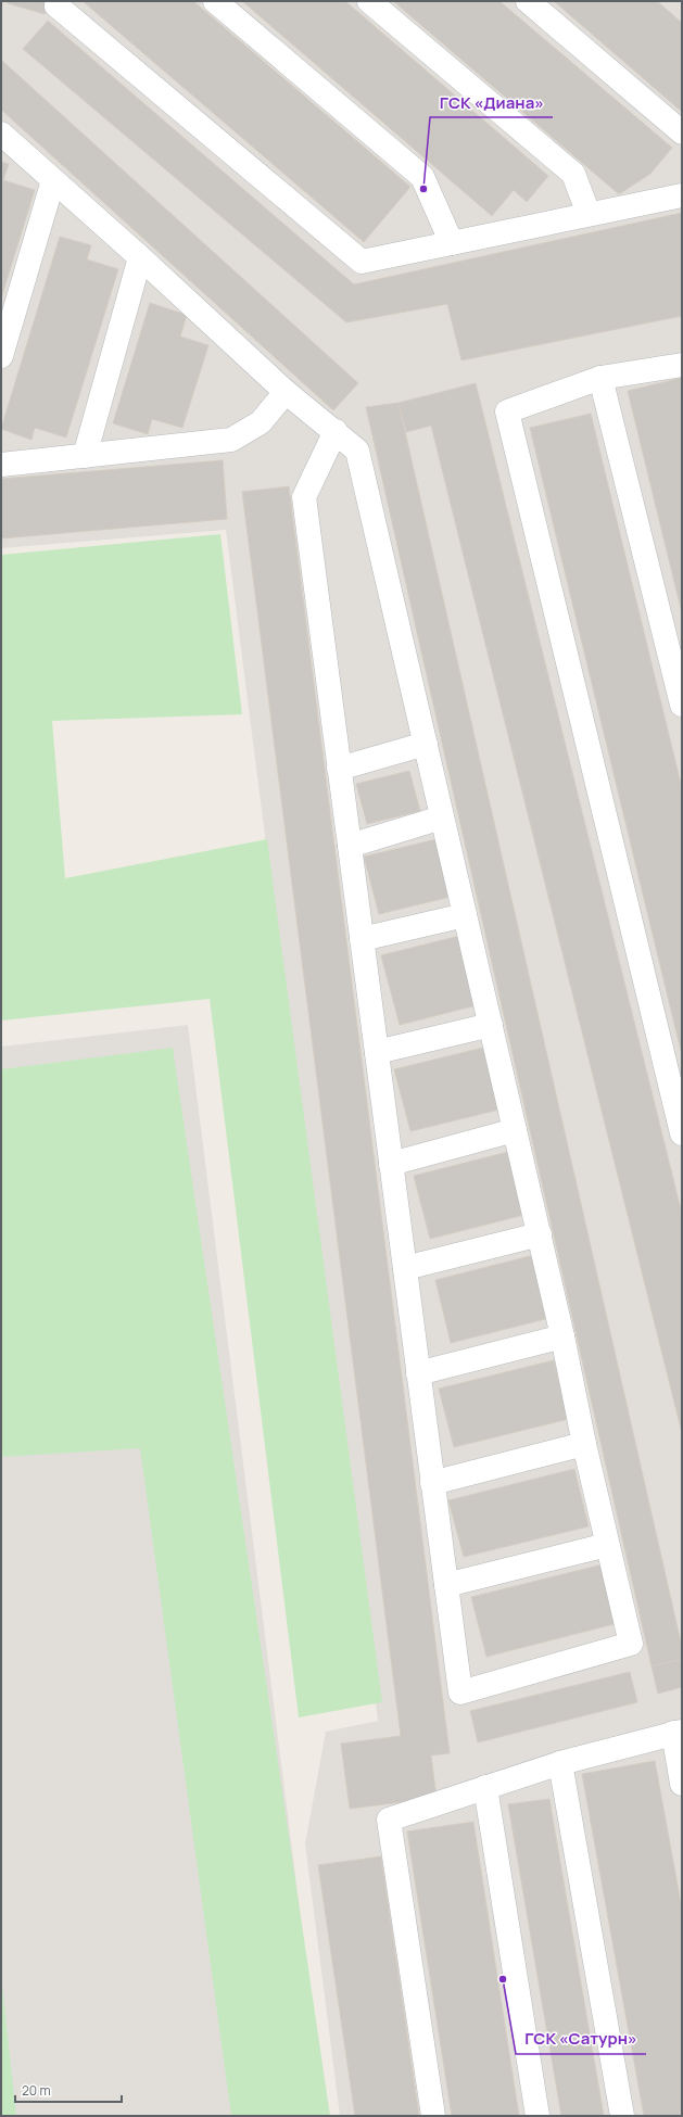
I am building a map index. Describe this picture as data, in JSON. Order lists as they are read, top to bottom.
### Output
{
  "places": ["ГСК «Диана»", "ГСК «Сатурн»"],
  "scale_bar": "20 m"
}
